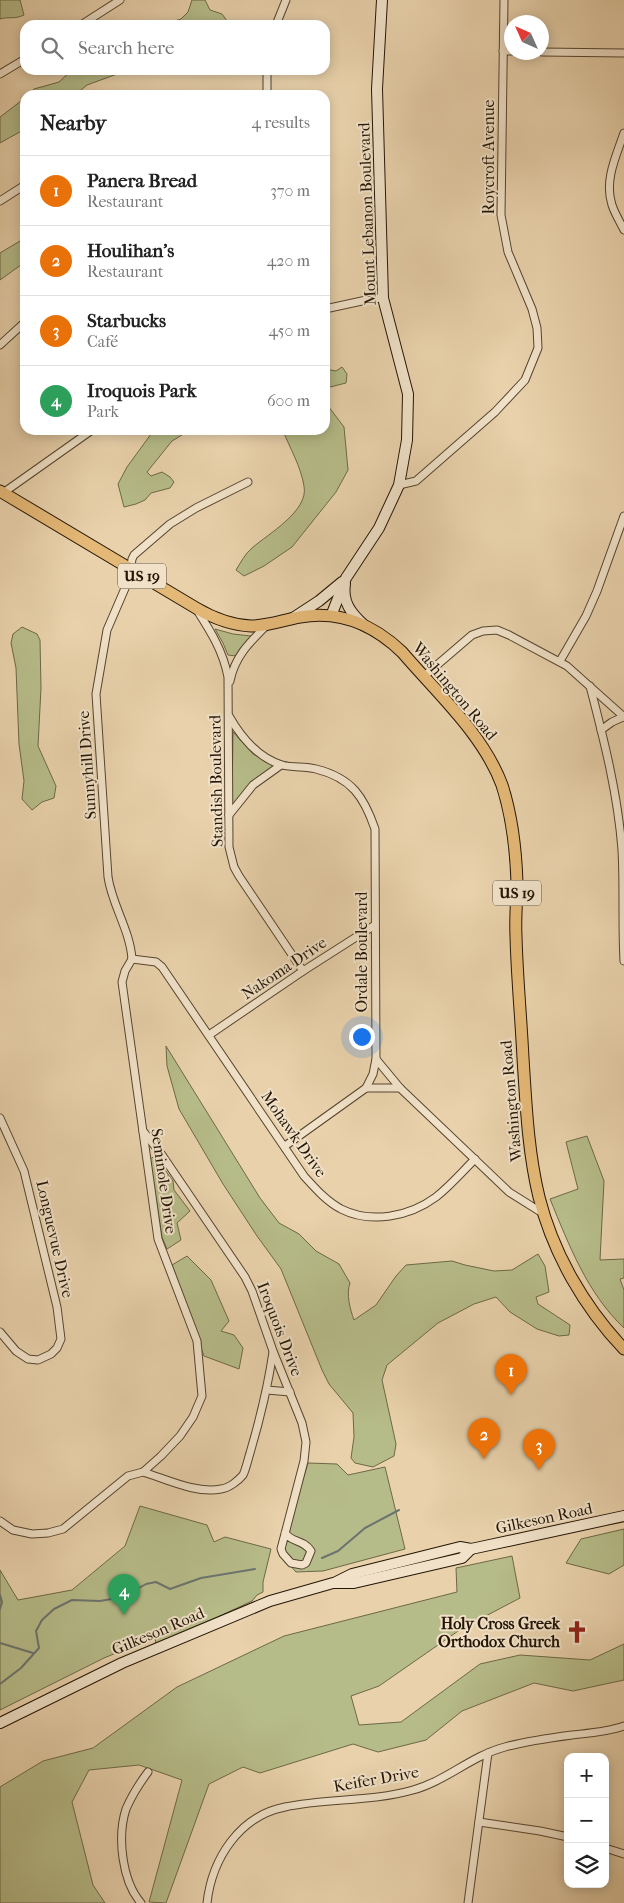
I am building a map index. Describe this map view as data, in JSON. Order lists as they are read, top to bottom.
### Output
{
  "streets": {
    "main road": ["US 19", "Washington Road"],
    "street": [
      "Roycroft Avenue",
      "Mount Lebanon Boulevard",
      "Sunnyhill Drive",
      "Standish Boulevard",
      "Ordale Boulevard",
      "Nakoma Drive",
      "Mohawk Drive",
      "Seminole Drive",
      "Longuevue Drive",
      "Iroquois Drive",
      "Gilkeson Road",
      "Keifer Drive"
    ]
  },
  "crossings": [
    ["Roycroft Avenue", "Mount Lebanon Boulevard"],
    ["Mount Lebanon Boulevard", "Washington Road"],
    ["Washington Road", "Sunnyhill Drive"],
    ["Washington Road", "Standish Boulevard"],
    ["Sunnyhill Drive", "Mohawk Drive"],
    ["Sunnyhill Drive", "Seminole Drive"],
    ["Standish Boulevard", "Ordale Boulevard"],
    ["Standish Boulevard", "Nakoma Drive"],
    ["Ordale Boulevard", "Nakoma Drive"],
    ["Nakoma Drive", "Mohawk Drive"],
    ["Mohawk Drive", "Seminole Drive"],
    ["Seminole Drive", "Iroquois Drive"]
  ],
  "places": {
    "church": ["Holy Cross Greek Orthodox Church"]
  },
  "north": "top left",
  "page": {
    "search": "Search here",
    "heading": ["Nearby", "4 results"],
    "list": [
      {
        "mark": "1",
        "name": "Panera Bread",
        "note": "Restaurant",
        "value": "370 m"
      },
      {
        "mark": "2",
        "name": "Houlihan's",
        "note": "Restaurant",
        "value": "420 m"
      },
      {
        "mark": "3",
        "name": "Starbucks",
        "note": "Café",
        "value": "450 m"
      },
      {
        "mark": "4",
        "name": "Iroquois Park",
        "note": "Park",
        "value": "600 m"
      }
    ],
    "pins": [
      "1",
      "2",
      "3",
      "4"
    ],
    "map_buttons": ["+", "−"]
  }
}
